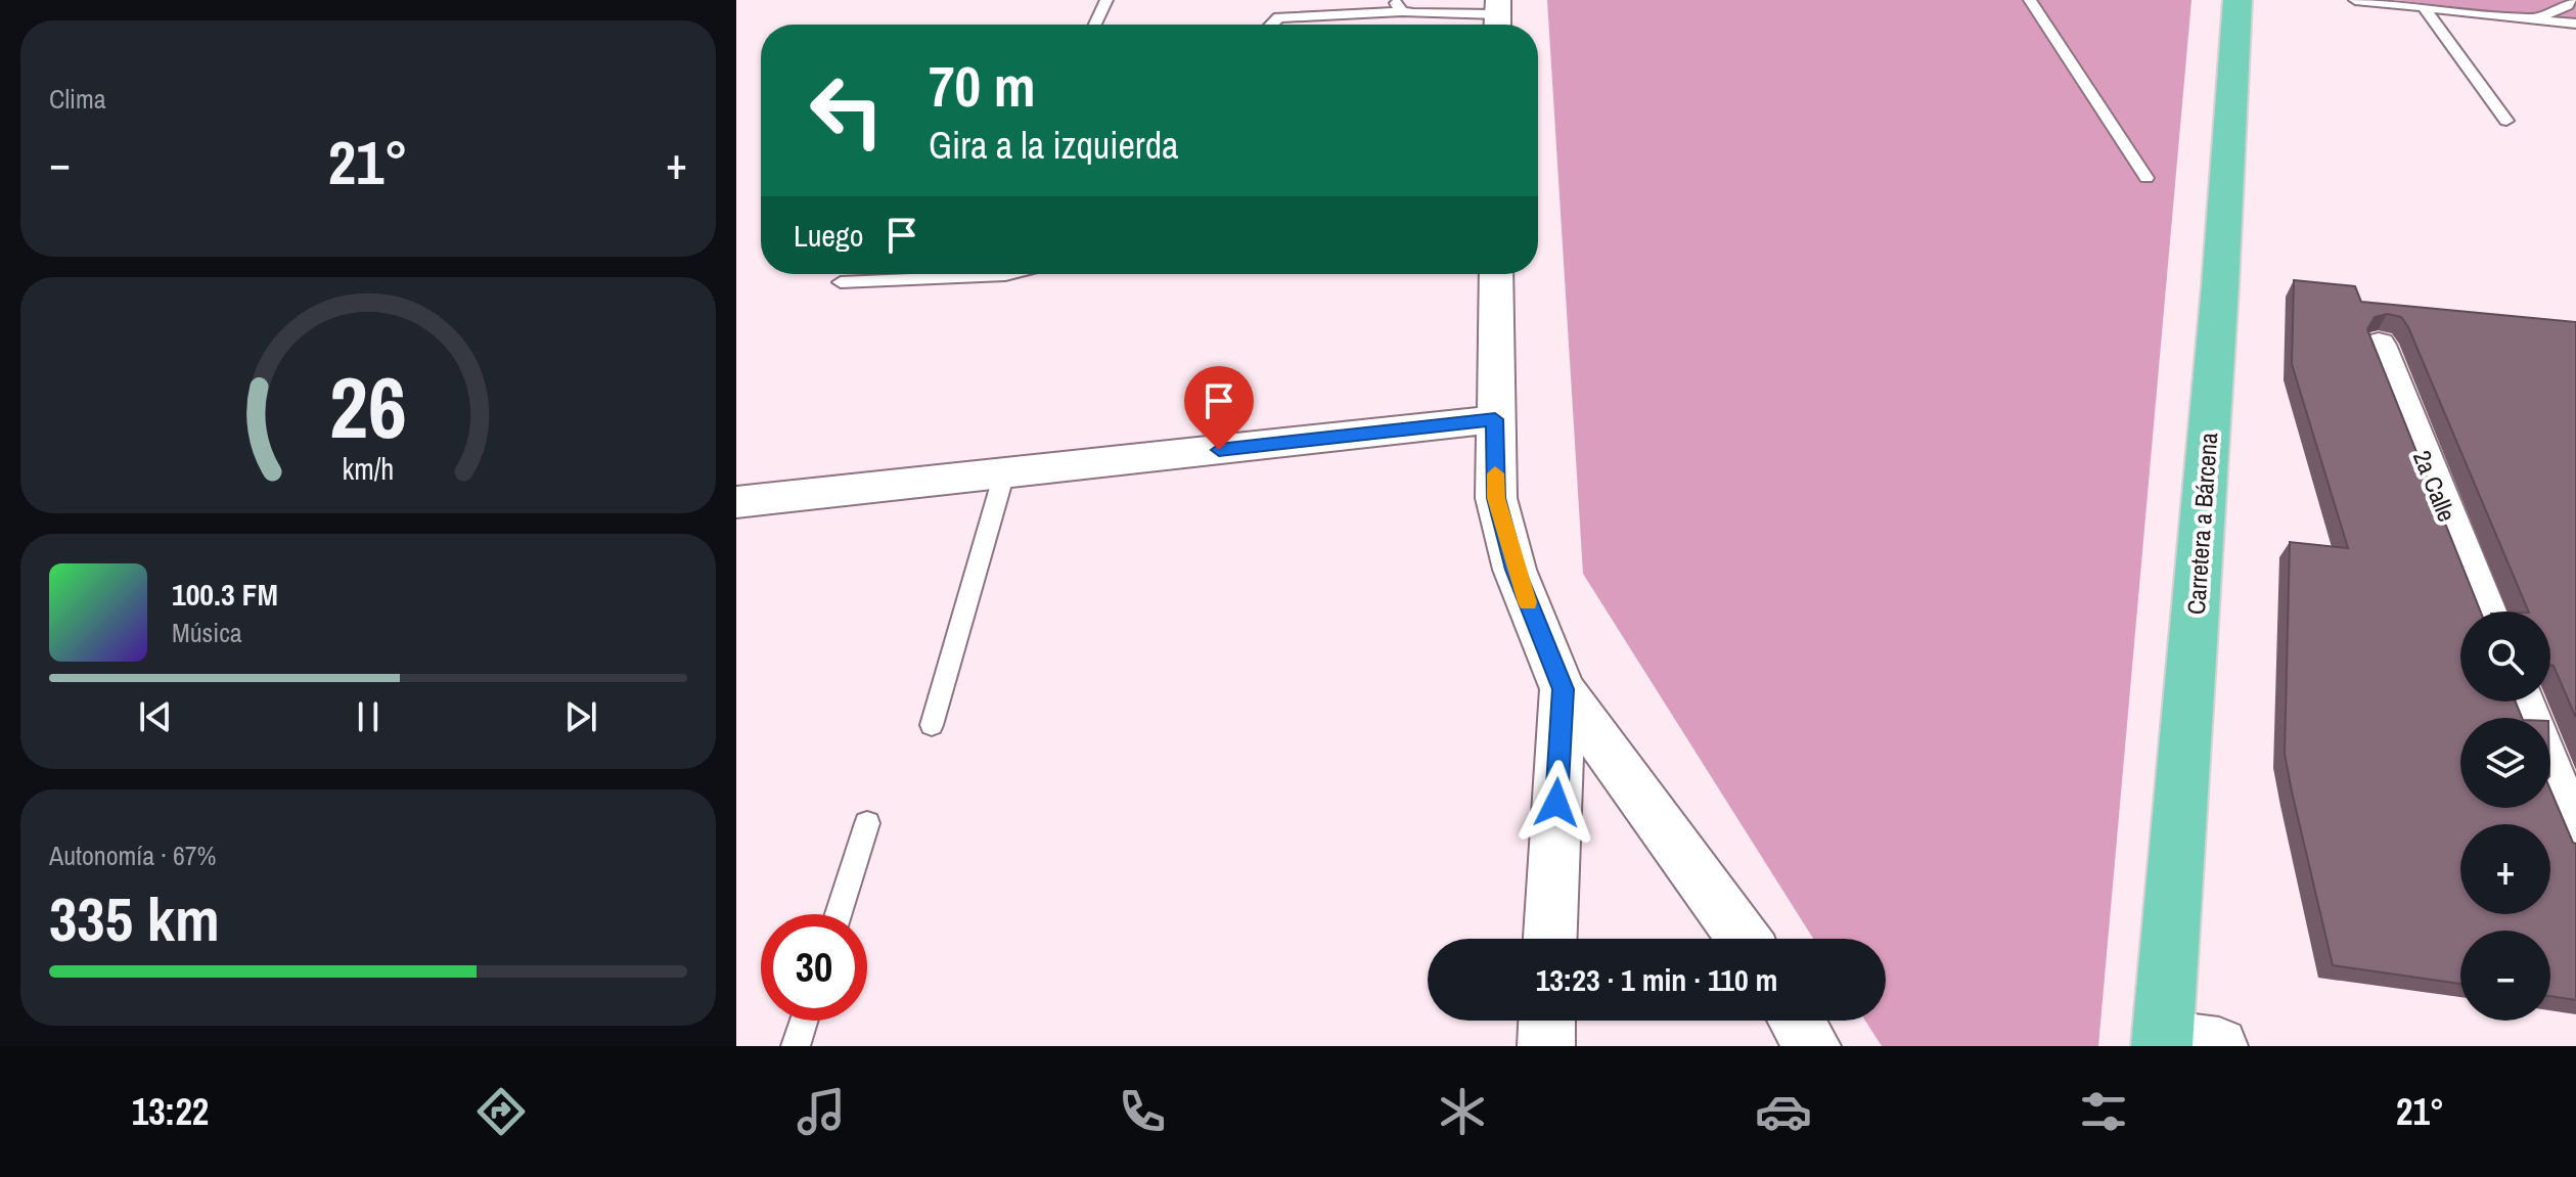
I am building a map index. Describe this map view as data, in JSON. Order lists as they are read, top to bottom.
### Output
{
  "streets": {
    "main road": ["Carretera a Bárcena"],
    "street": ["2a Calle"]
  },
  "page": {
    "tile": [
      "Clima",
      ["Autonomía · 67%", "335 km"]
    ],
    "turn": ["70 m", "Gira a la izquierda"],
    "heat": ["−", "21°", "+"],
    "then": "Luego",
    "song": ["100.3 FM", "Música"],
    "map_buttons": ["+", "−"],
    "limit": "30",
    "trip": "13:23 · 1 min · 110 m",
    "tabs": ["13:22", "21°"],
    "gauge": ["26", "km/h"]
  }
}
